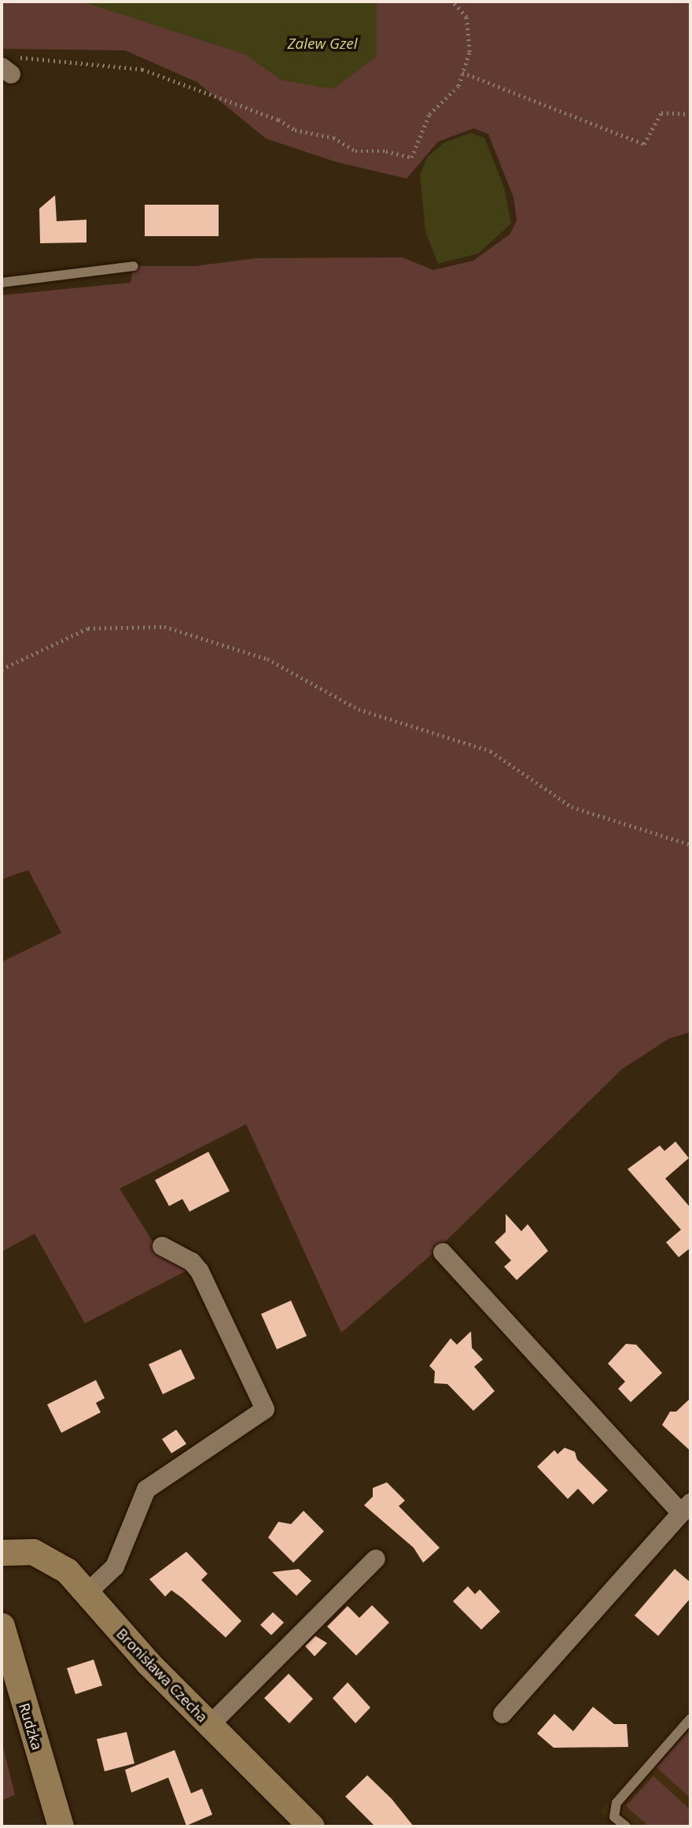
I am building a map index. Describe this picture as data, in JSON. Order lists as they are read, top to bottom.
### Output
{
  "streets": {
    "street": ["Bronisława Czecha", "Rudzka"]
  },
  "water": ["Zalew Gzel"]
}
